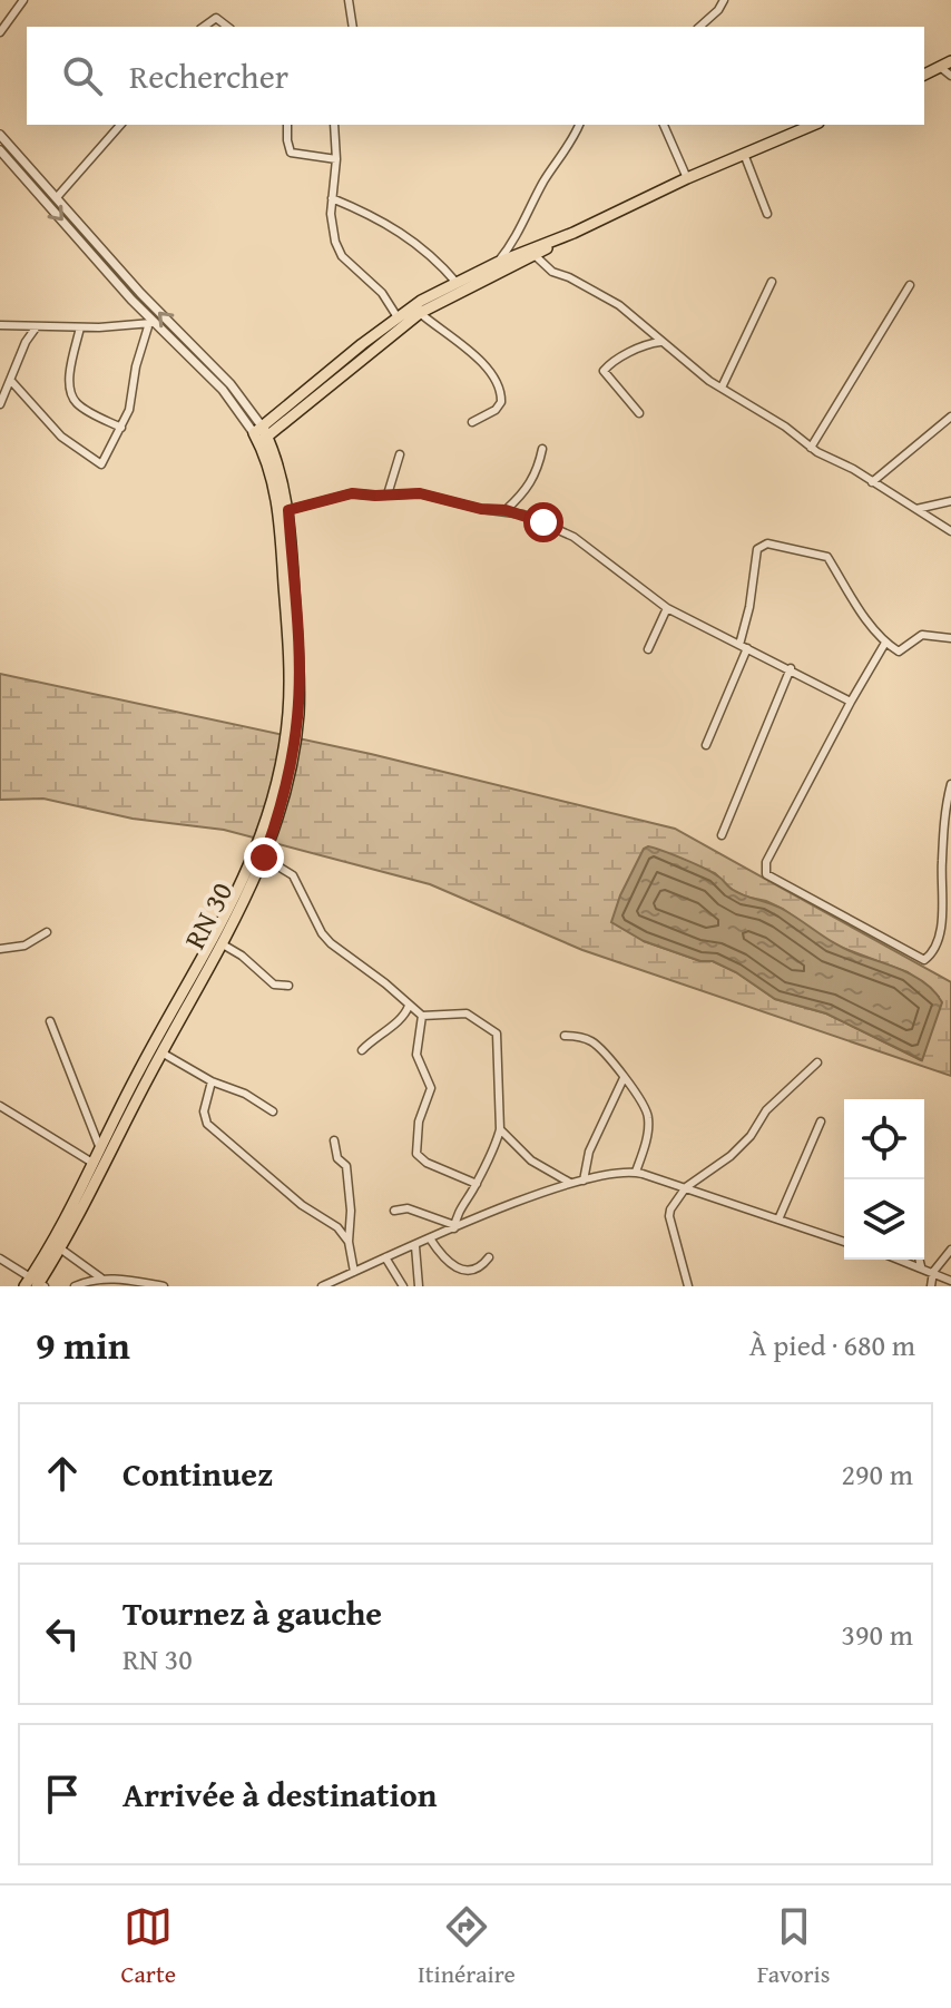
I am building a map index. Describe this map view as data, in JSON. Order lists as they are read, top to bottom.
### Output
{
  "streets": {
    "main road": ["RN 30"]
  },
  "page": {
    "search": "Rechercher",
    "heading": ["9 min", "À pied · 680 m"],
    "list": [
      ["Continuez", "290 m"],
      ["Tournez à gauche", "RN 30", "390 m"],
      "Arrivée à destination"
    ],
    "nav": ["Carte", "Itinéraire", "Favoris"]
  }
}
